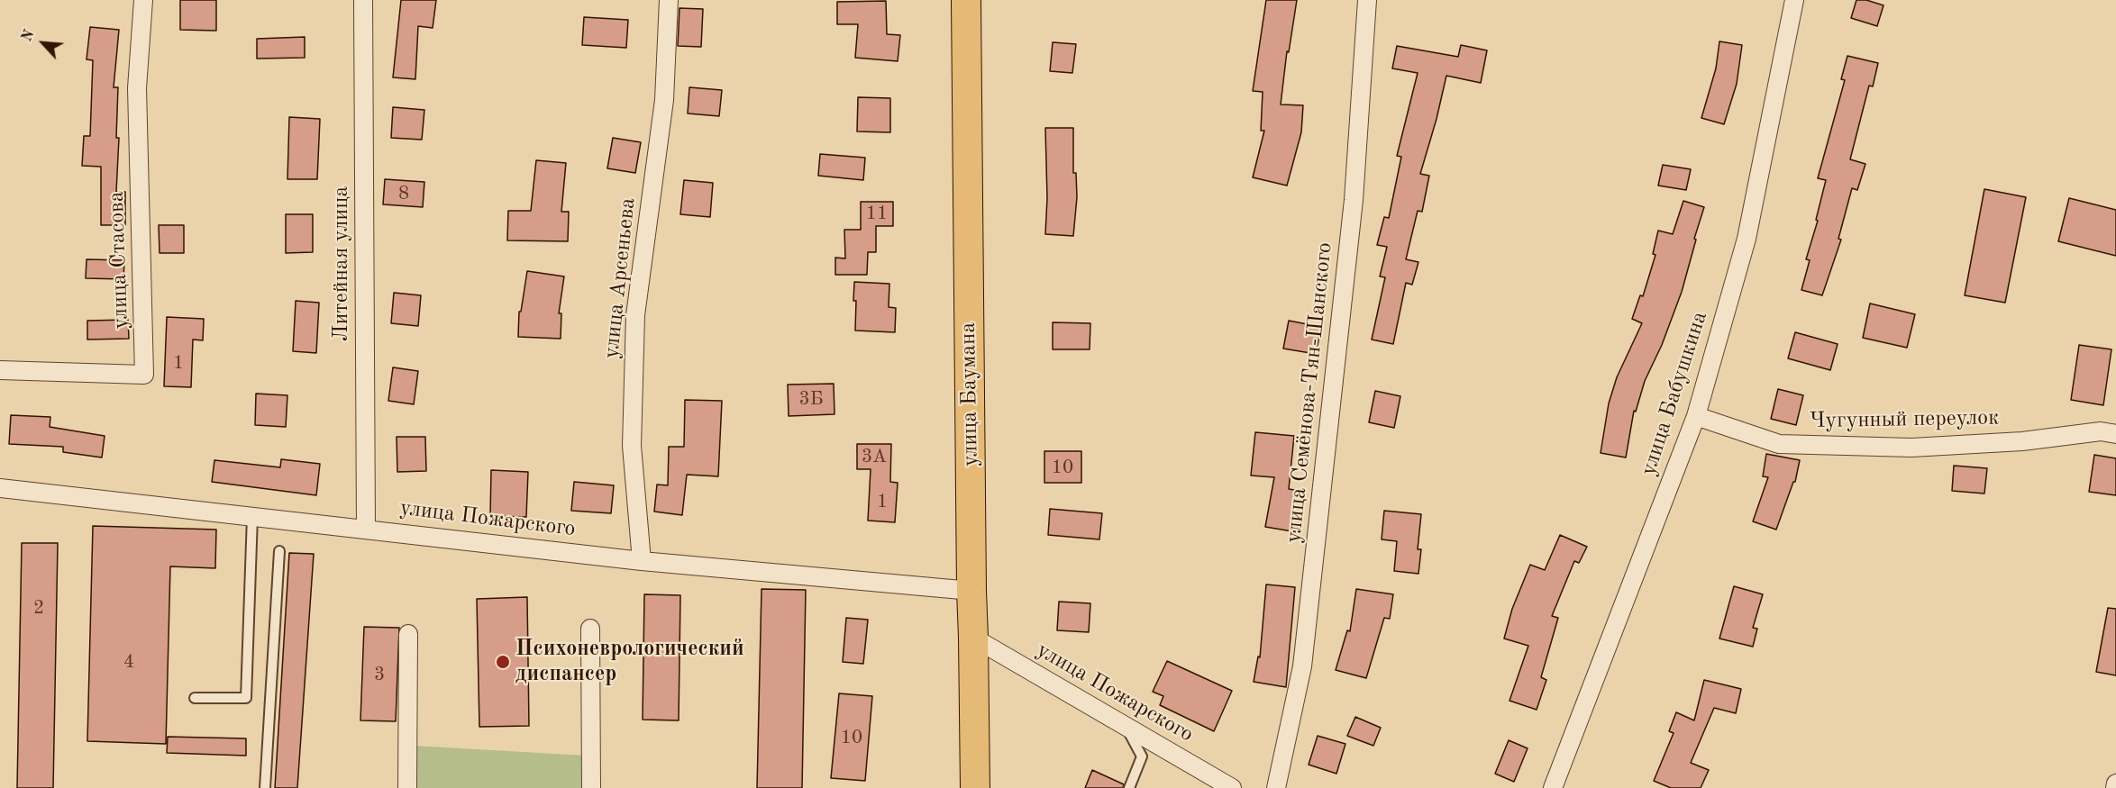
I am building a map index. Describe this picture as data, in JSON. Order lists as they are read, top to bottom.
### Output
{
  "streets": {
    "main road": ["улица Баумана"],
    "street": [
      "улица Стасова",
      "Литейная улица",
      "улица Арсеньева",
      "улица Семёнова-Тян-Шанского",
      "улица Бабушкина",
      "Чугунный переулок",
      "улица Пожарского"
    ]
  },
  "crossings": [
    ["Литейная улица", "улица Пожарского"],
    ["улица Арсеньева", "улица Пожарского"],
    ["улица Бабушкина", "Чугунный переулок"],
    ["улица Баумана", "улица Пожарского"]
  ],
  "places": ["Психоневрологический диспансер"],
  "house_numbers": [
    "8",
    "11",
    "1",
    "3Б",
    "3А",
    "10",
    "1",
    "2",
    "4",
    "3",
    "10"
  ],
  "north": "top left"
}
